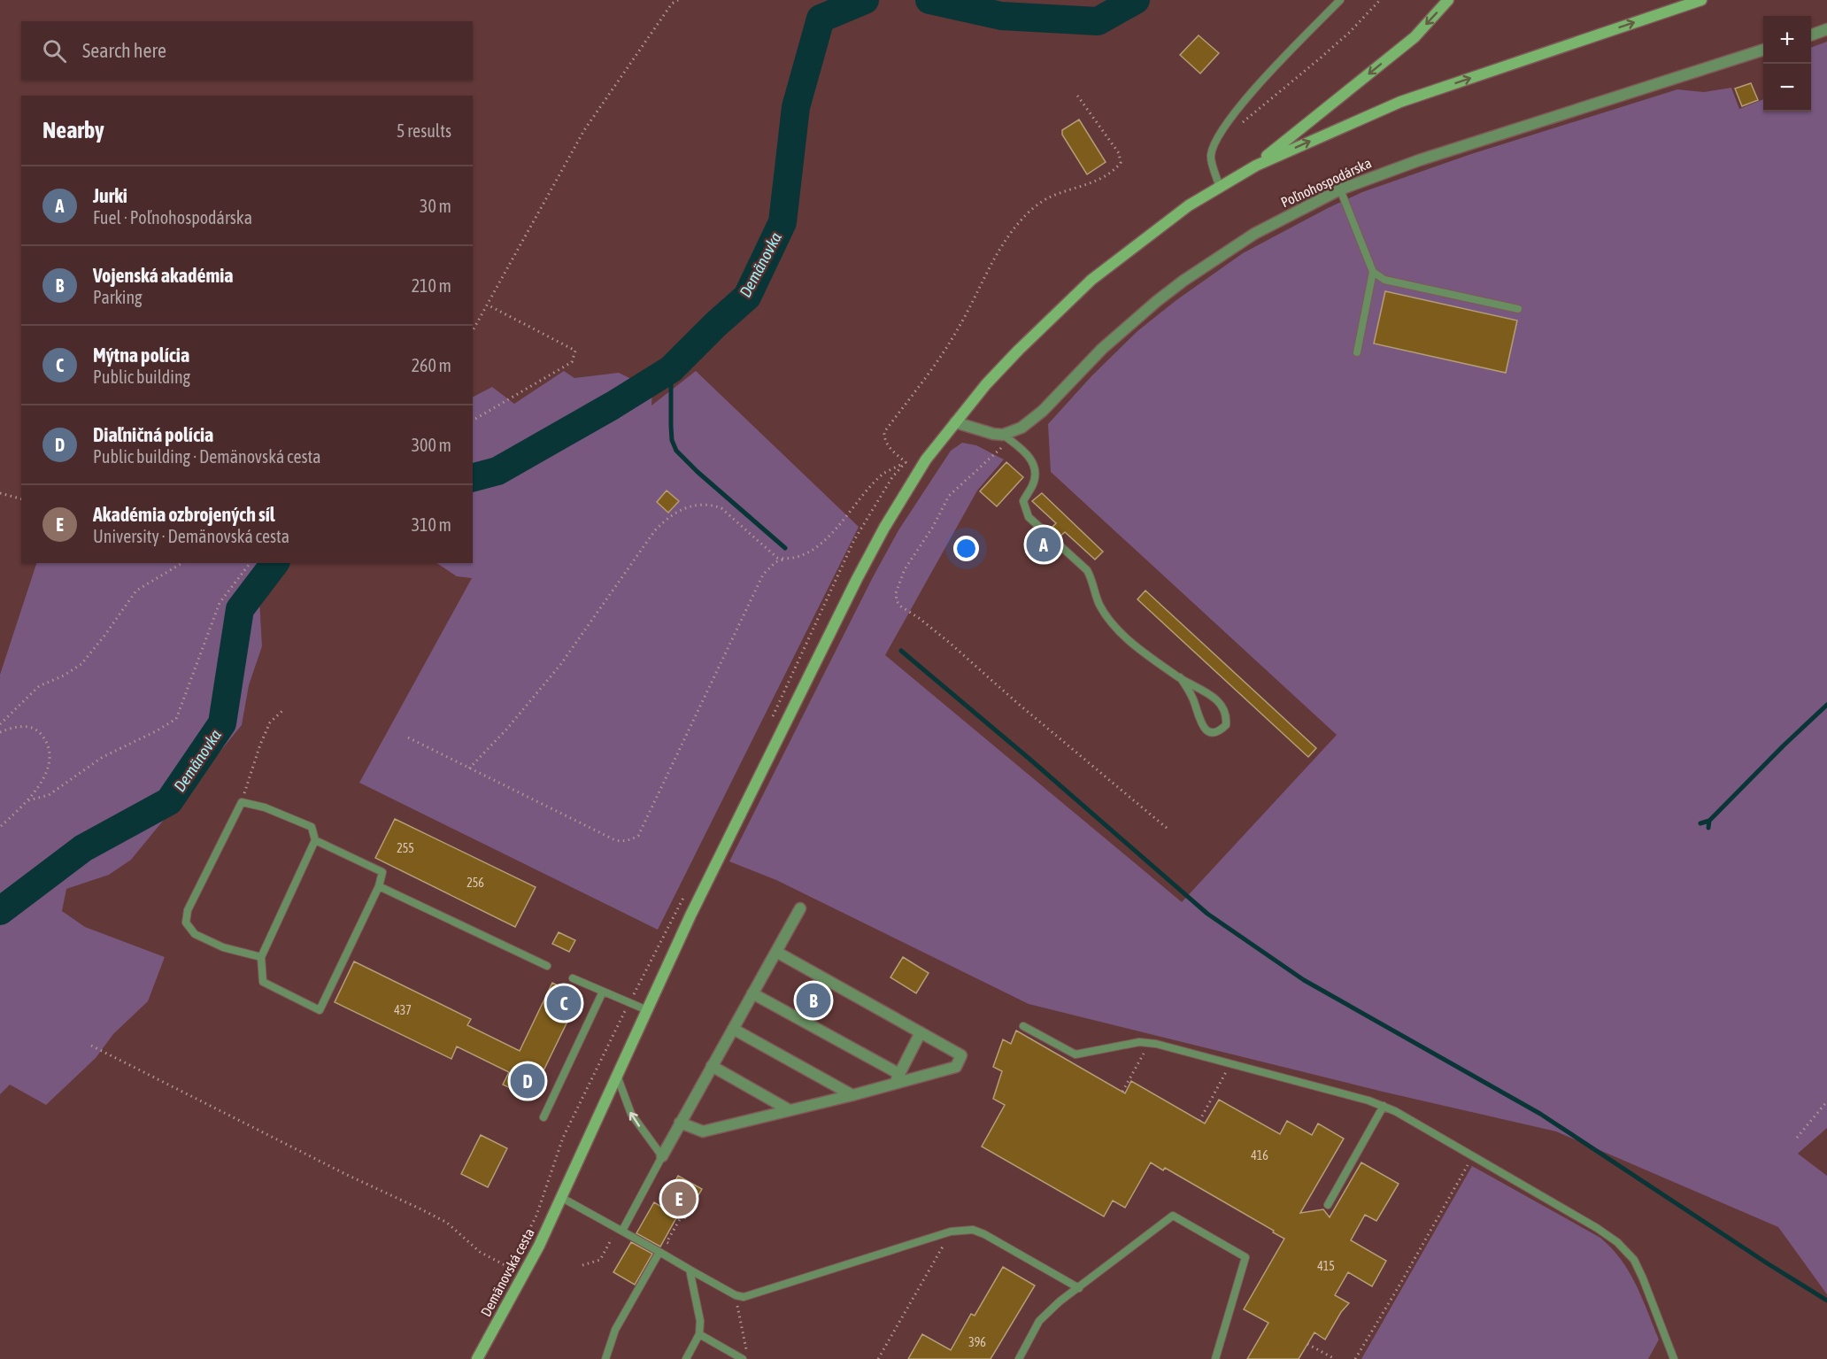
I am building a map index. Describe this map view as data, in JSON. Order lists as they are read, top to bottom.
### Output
{
  "streets": {
    "main road": ["Demänovská cesta"],
    "street": ["Poľnohospodárska"]
  },
  "water": ["Demänovka"],
  "house_numbers": [
    "255",
    "256",
    "437",
    "416",
    "415",
    "396"
  ],
  "page": {
    "map_buttons": ["+", "−"],
    "search": "Search here",
    "heading": ["Nearby", "5 results"],
    "list": [
      {
        "mark": "A",
        "name": "Jurki",
        "note": "Fuel · Poľnohospodárska",
        "value": "30 m"
      },
      {
        "mark": "B",
        "name": "Vojenská akadémia",
        "note": "Parking",
        "value": "210 m"
      },
      {
        "mark": "C",
        "name": "Mýtna polícia",
        "note": "Public building",
        "value": "260 m"
      },
      {
        "mark": "D",
        "name": "Diaľničná polícia",
        "note": "Public building · Demänovská cesta",
        "value": "300 m"
      },
      {
        "mark": "E",
        "name": "Akadémia ozbrojených síl",
        "note": "University · Demänovská cesta",
        "value": "310 m"
      }
    ],
    "pins": [
      "A",
      "B",
      "C",
      "D",
      "E"
    ]
  }
}
